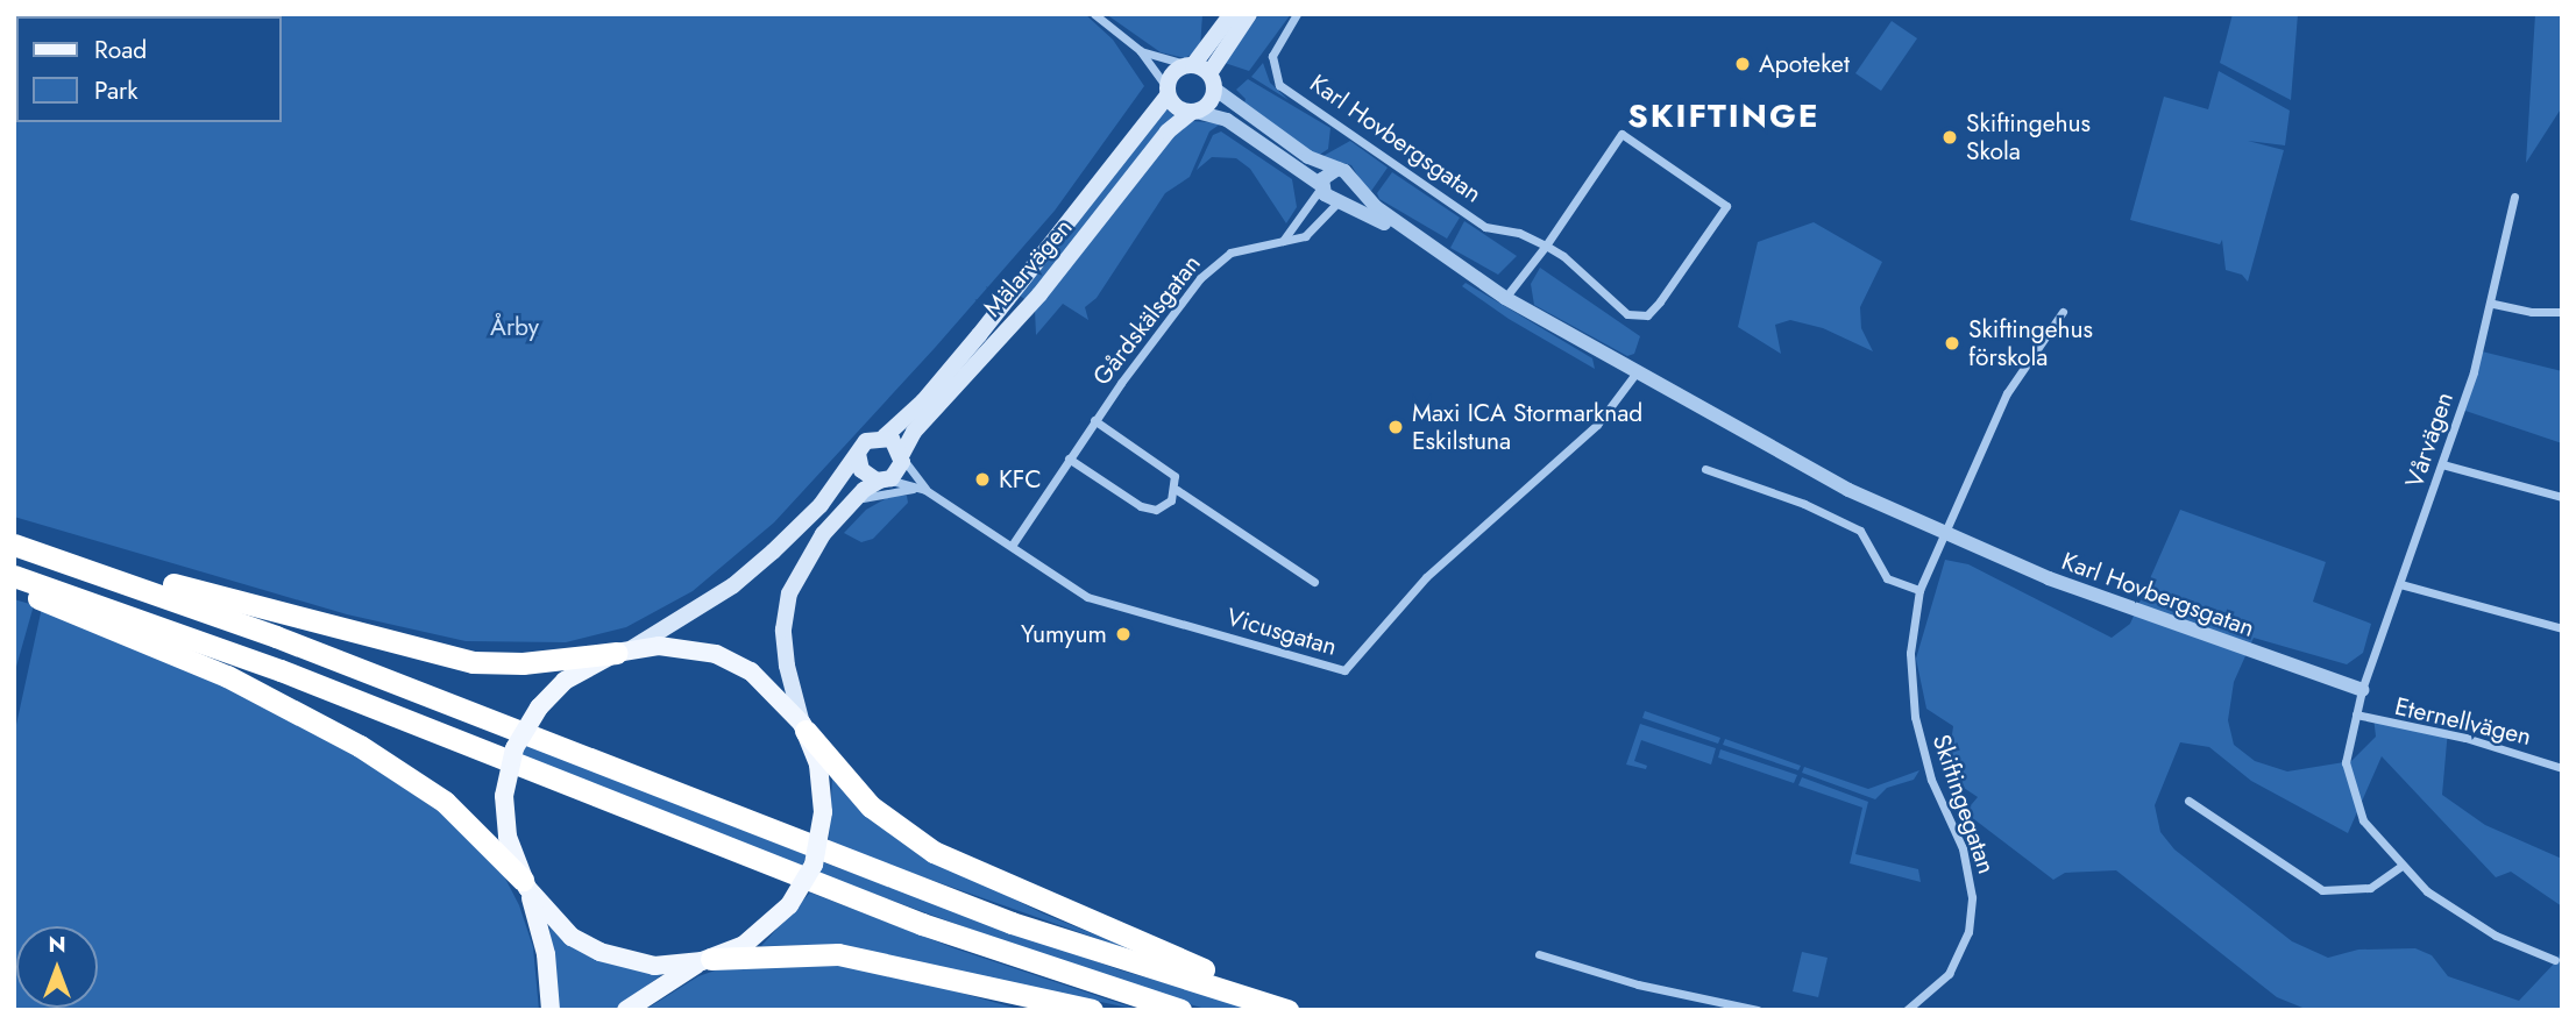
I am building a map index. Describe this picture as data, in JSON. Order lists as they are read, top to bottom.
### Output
{
  "streets": {
    "main road": ["Mälarvägen"],
    "street": [
      "Karl Hovbergsgatan",
      "Gårdskälsgatan",
      "Vårvägen",
      "Vicusgatan",
      "Eternellvägen",
      "Skiftingegatan"
    ]
  },
  "crossings": [
    ["Karl Hovbergsgatan", "Gårdskälsgatan"],
    ["Karl Hovbergsgatan", "Vårvägen"],
    ["Karl Hovbergsgatan", "Vicusgatan"],
    ["Karl Hovbergsgatan", "Skiftingegatan"],
    ["Mälarvägen", "Vicusgatan"],
    ["Gårdskälsgatan", "Vicusgatan"],
    ["Vårvägen", "Eternellvägen"]
  ],
  "districts": ["SKIFTINGE"],
  "parks": ["Årby"],
  "places": [
    "Apoteket",
    "Skiftingehus Skola",
    "Skiftingehus förskola",
    "Maxi ICA Stormarknad Eskilstuna",
    "KFC",
    "Yumyum"
  ],
  "legend": ["Road", "Park"],
  "north": "top"
}
